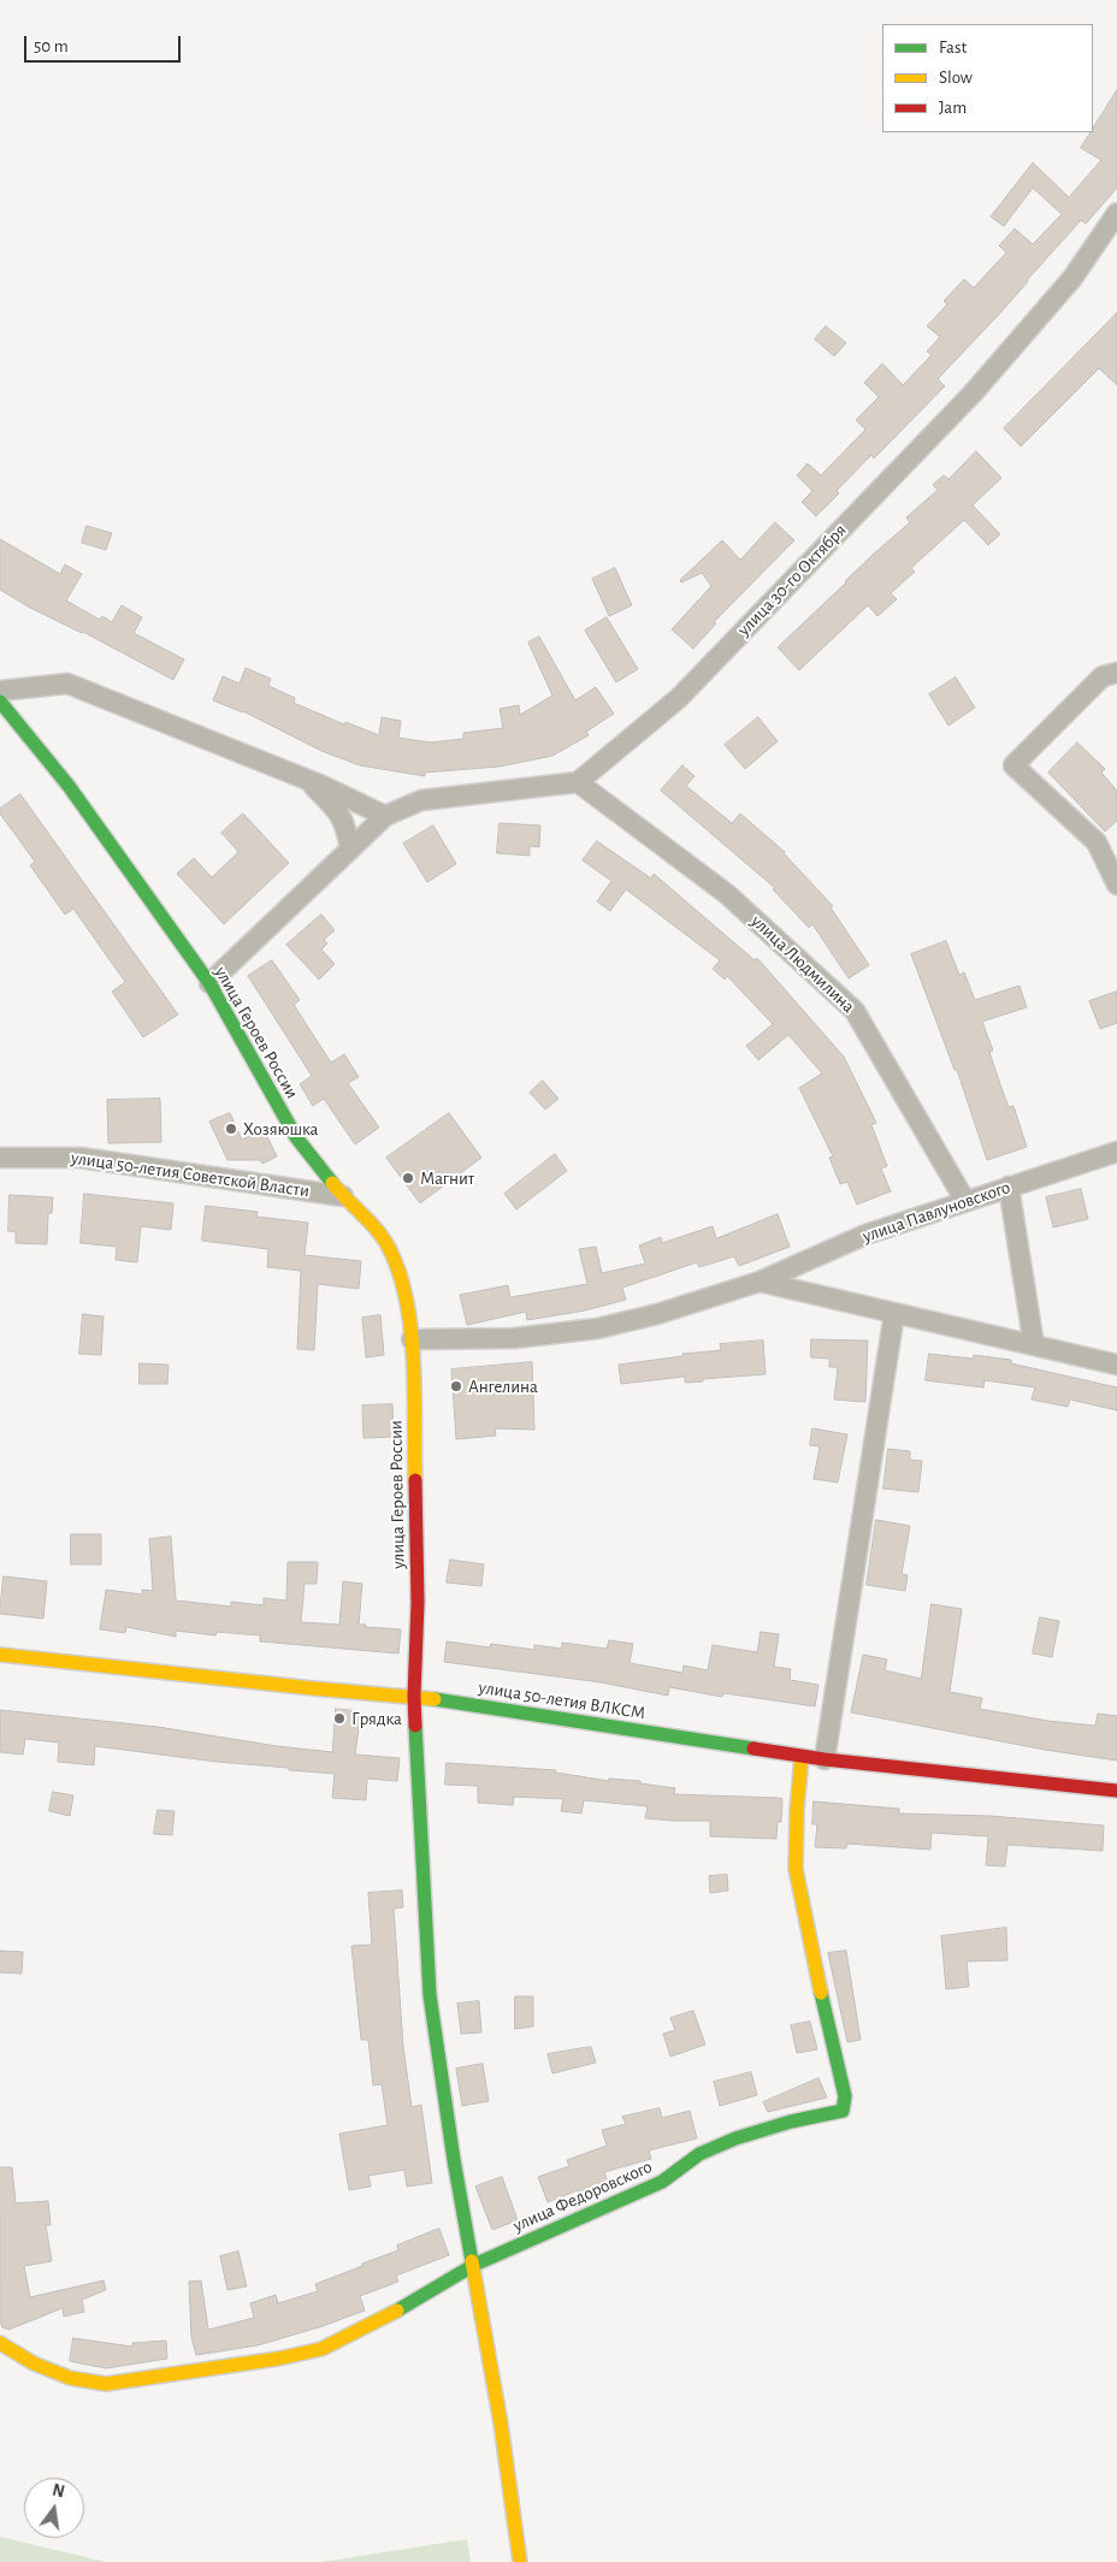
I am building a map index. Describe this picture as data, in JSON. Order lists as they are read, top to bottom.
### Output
{
  "streets": {
    "street": [
      "улица 30-го Октября",
      "улица Людмилина",
      "улица Героев России",
      "улица 50-летия Советской Власти",
      "улица Павлуновского",
      "улица 50-летия ВЛКСМ",
      "улица Федоровского"
    ]
  },
  "crossings": [
    ["улица 30-го Октября", "улица Людмилина"],
    ["улица Людмилина", "улица Павлуновского"],
    ["улица Героев России", "улица 50-летия Советской Власти"],
    ["улица Героев России", "улица Павлуновского"],
    ["улица Героев России", "улица 50-летия ВЛКСМ"],
    ["улица Героев России", "улица Федоровского"],
    ["улица 50-летия ВЛКСМ", "улица Федоровского"]
  ],
  "places": [
    "Хозяюшка",
    "Магнит",
    "Ангелина",
    "Грядка"
  ],
  "legend": ["Fast", "Slow", "Jam"],
  "scale_bar": "50 m",
  "north": "top"
}
